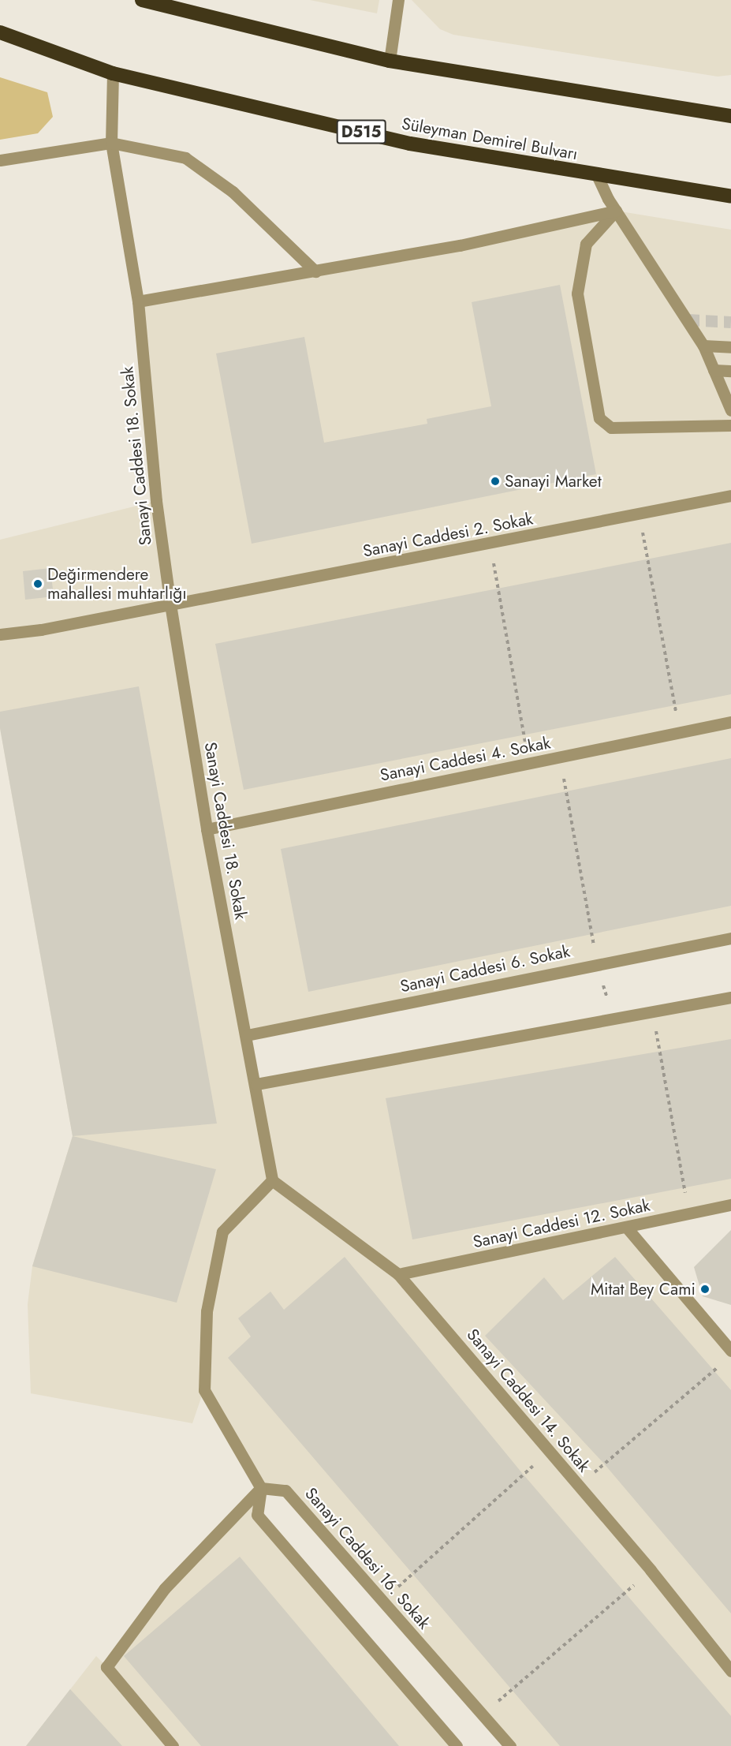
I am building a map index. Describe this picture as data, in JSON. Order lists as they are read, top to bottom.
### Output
{
  "streets": {
    "highway": ["D515", "Süleyman Demirel Bulvarı"],
    "street": [
      "Sanayi Caddesi 18. Sokak",
      "Sanayi Caddesi 2. Sokak",
      "Sanayi Caddesi 4. Sokak",
      "Sanayi Caddesi 6. Sokak",
      "Sanayi Caddesi 12. Sokak",
      "Sanayi Caddesi 14. Sokak",
      "Sanayi Caddesi 16. Sokak"
    ]
  },
  "crossings": [
    ["Süleyman Demirel Bulvarı", "Sanayi Caddesi 18. Sokak"],
    ["Sanayi Caddesi 18. Sokak", "Sanayi Caddesi 2. Sokak"],
    ["Sanayi Caddesi 18. Sokak", "Sanayi Caddesi 4. Sokak"],
    ["Sanayi Caddesi 18. Sokak", "Sanayi Caddesi 6. Sokak"],
    ["Sanayi Caddesi 18. Sokak", "Sanayi Caddesi 14. Sokak"],
    ["Sanayi Caddesi 12. Sokak", "Sanayi Caddesi 14. Sokak"]
  ],
  "places": ["Sanayi Market", "Değirmendere mahallesi muhtarlığı", "Mitat Bey Cami"]
}
